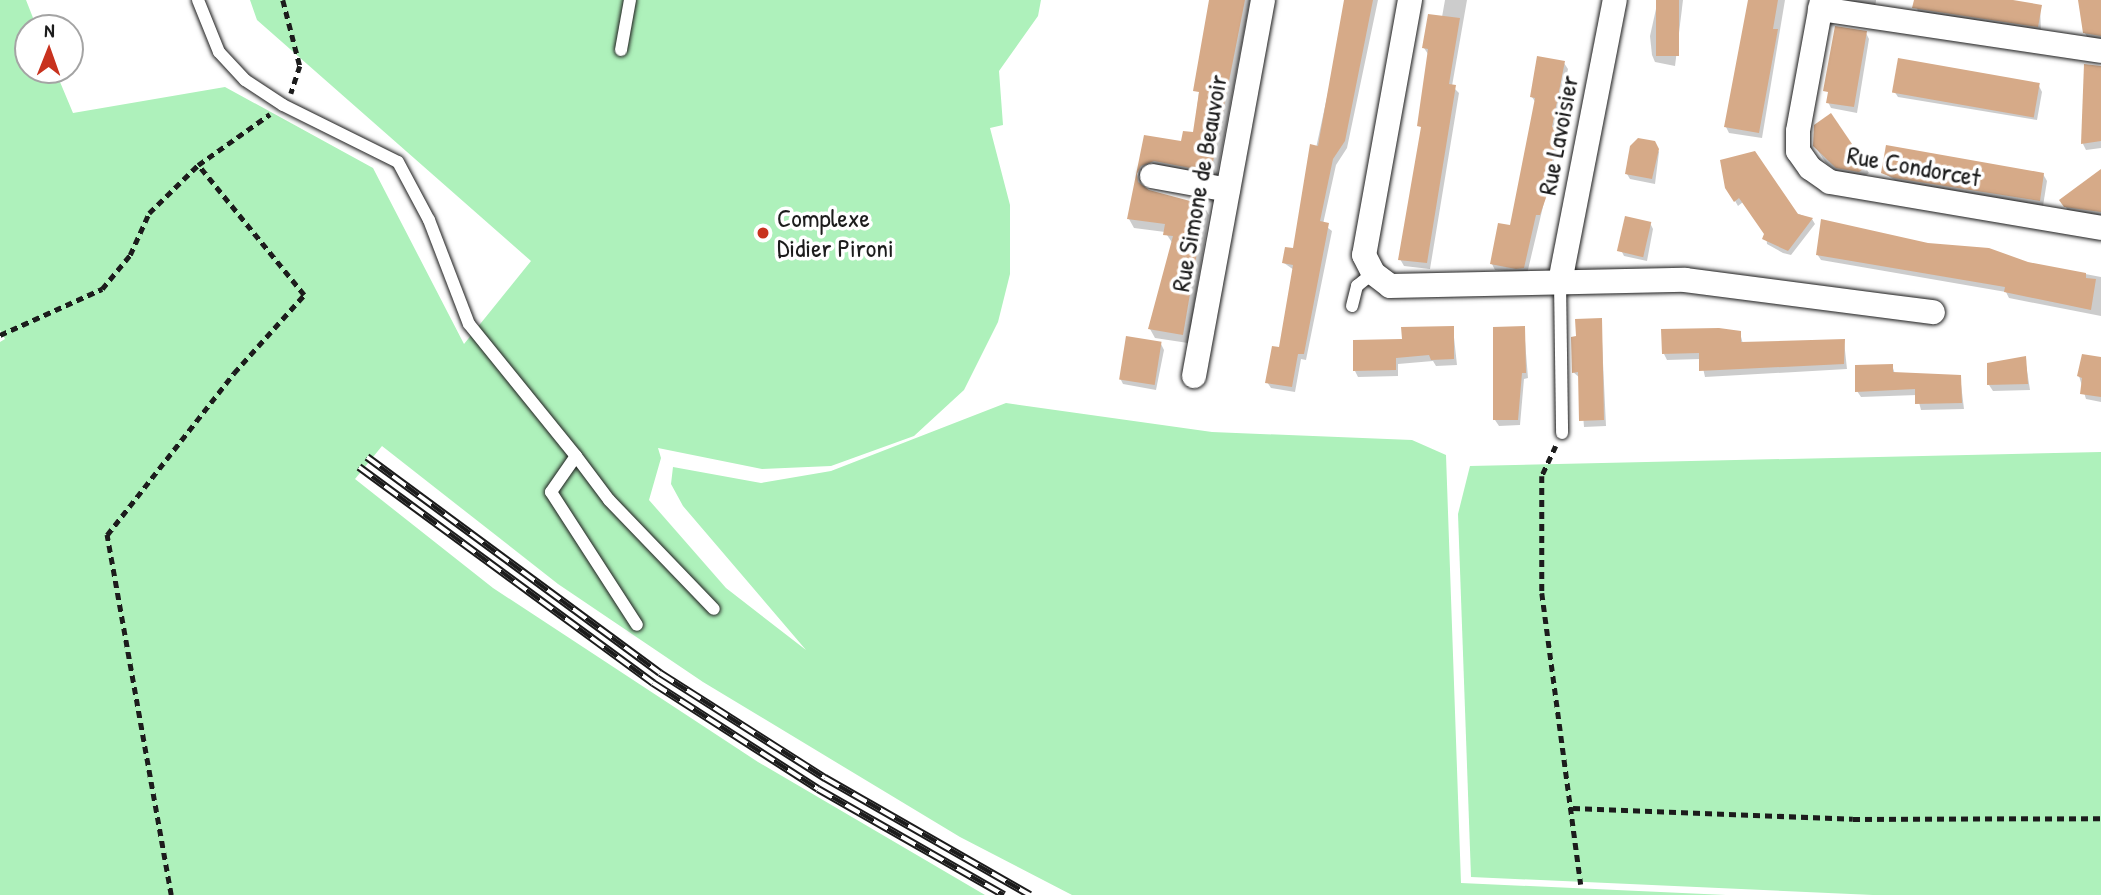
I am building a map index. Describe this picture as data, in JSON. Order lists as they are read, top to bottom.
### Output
{
  "streets": {
    "street": ["Rue Lavoisier", "Rue Condorcet", "Rue Simone de Beauvoir"]
  },
  "places": ["Complexe Didier Pironi"],
  "north": "top"
}
